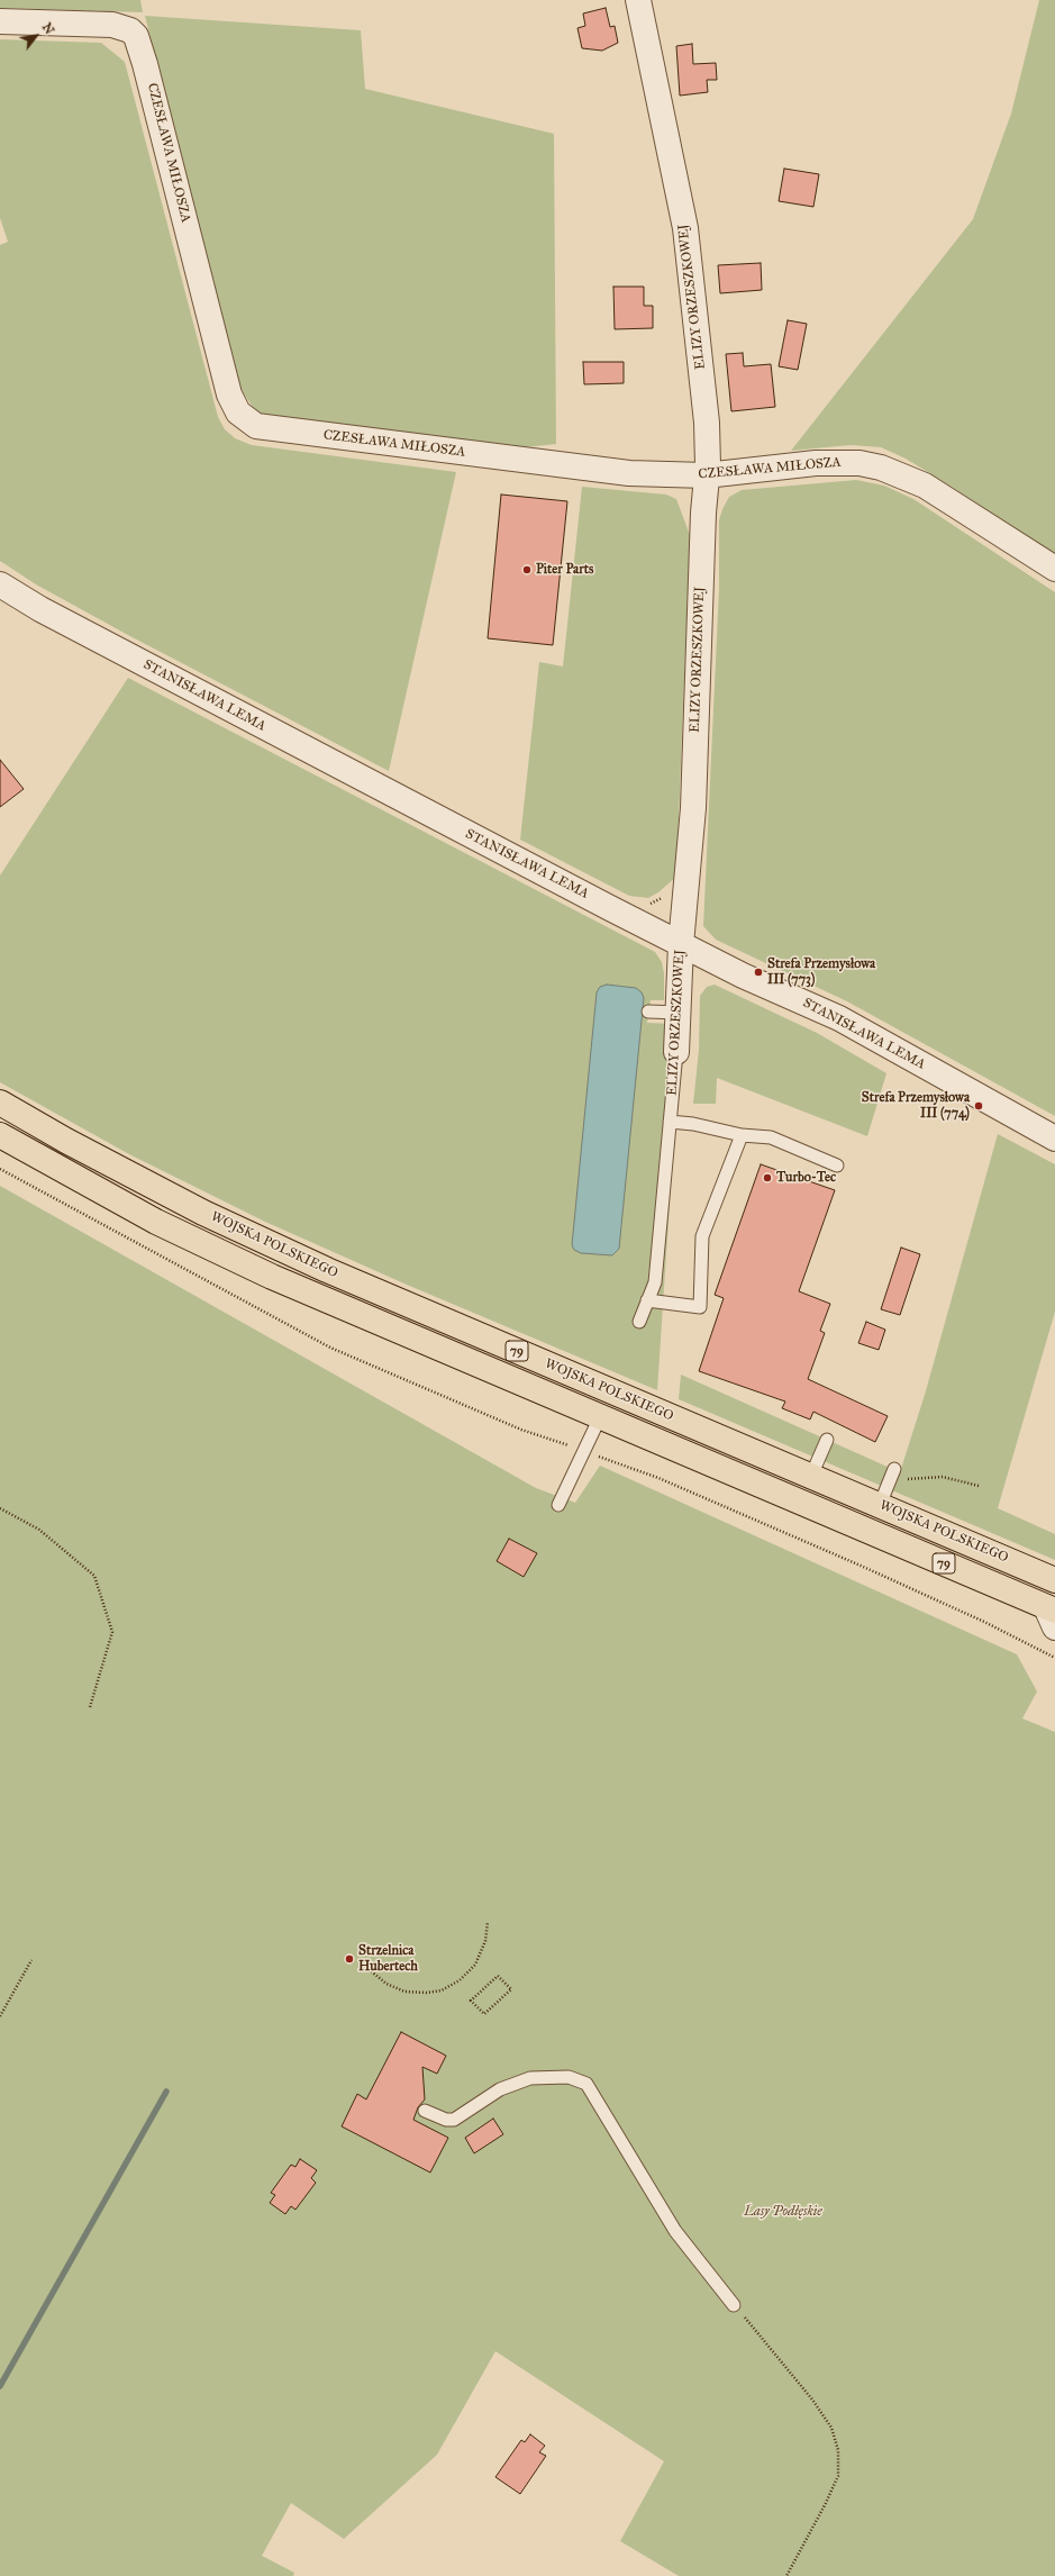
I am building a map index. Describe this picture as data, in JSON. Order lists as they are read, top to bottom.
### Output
{
  "streets": {
    "main road": ["WOJSKA POLSKIEGO", "79"],
    "street": ["CZESŁAWA MIŁOSZA", "ELIZY ORZESZKOWEJ", "STANISŁAWA LEMA"]
  },
  "crossings": [
    ["CZESŁAWA MIŁOSZA", "ELIZY ORZESZKOWEJ"],
    ["ELIZY ORZESZKOWEJ", "STANISŁAWA LEMA"]
  ],
  "parks": ["Lasy Podłęskie"],
  "places": [
    "Piter Parts",
    "Strefa Przemysłowa III (773)",
    "Strefa Przemysłowa III (774)",
    "Turbo-Tec",
    "Strzelnica Hubertech"
  ],
  "north": "top right"
}
